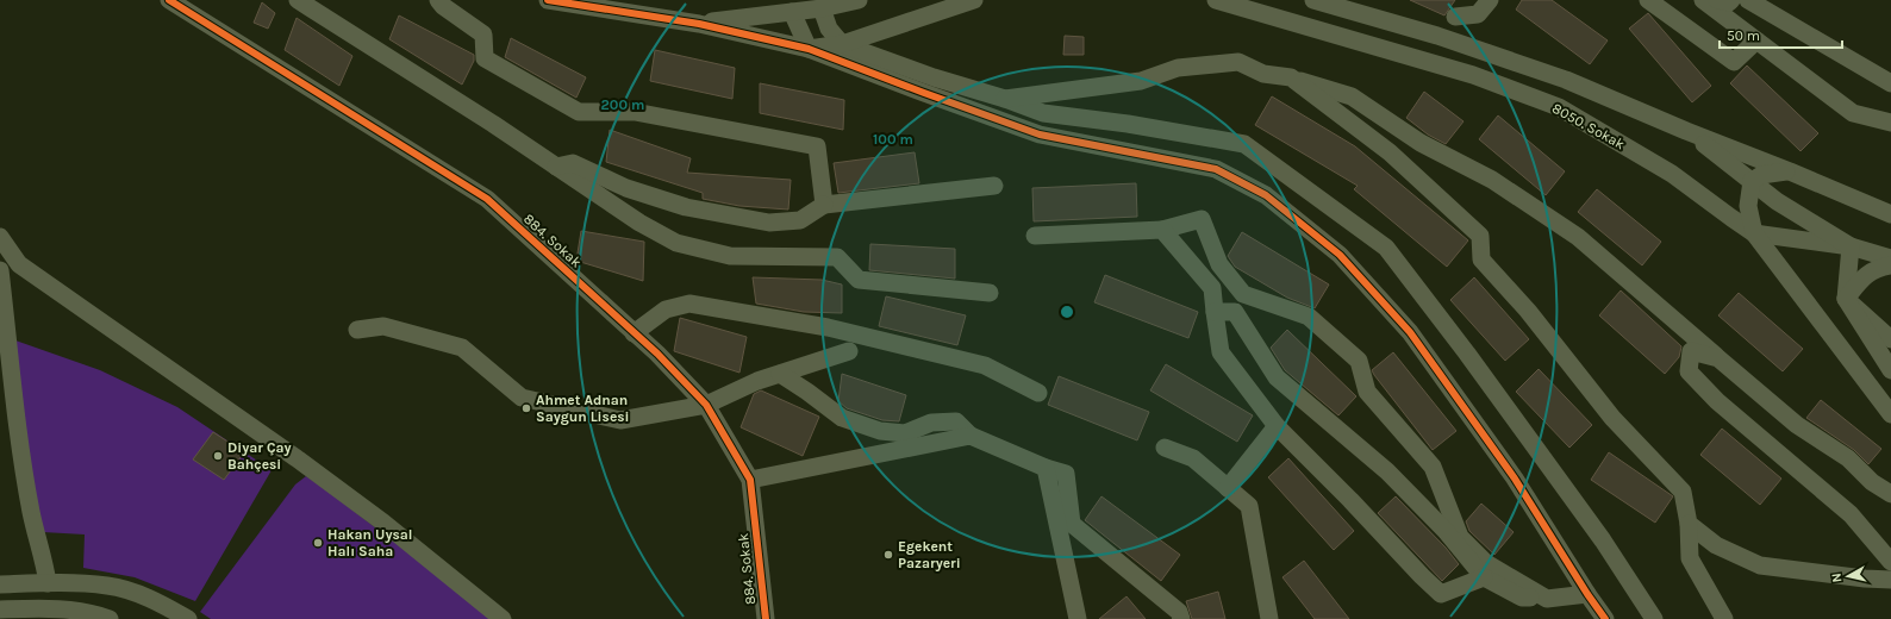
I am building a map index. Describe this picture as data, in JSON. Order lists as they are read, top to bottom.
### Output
{
  "streets": {
    "street": ["8050. Sokak", "884. Sokak"]
  },
  "places": [
    "Ahmet Adnan Saygun Lisesi",
    "Diyar Çay Bahçesi",
    "Hakan Uysal Halı Saha",
    "Egekent Pazaryeri"
  ],
  "scale_bar": "50 m",
  "north": "left",
  "rings": ["200 m", "100 m"]
}
